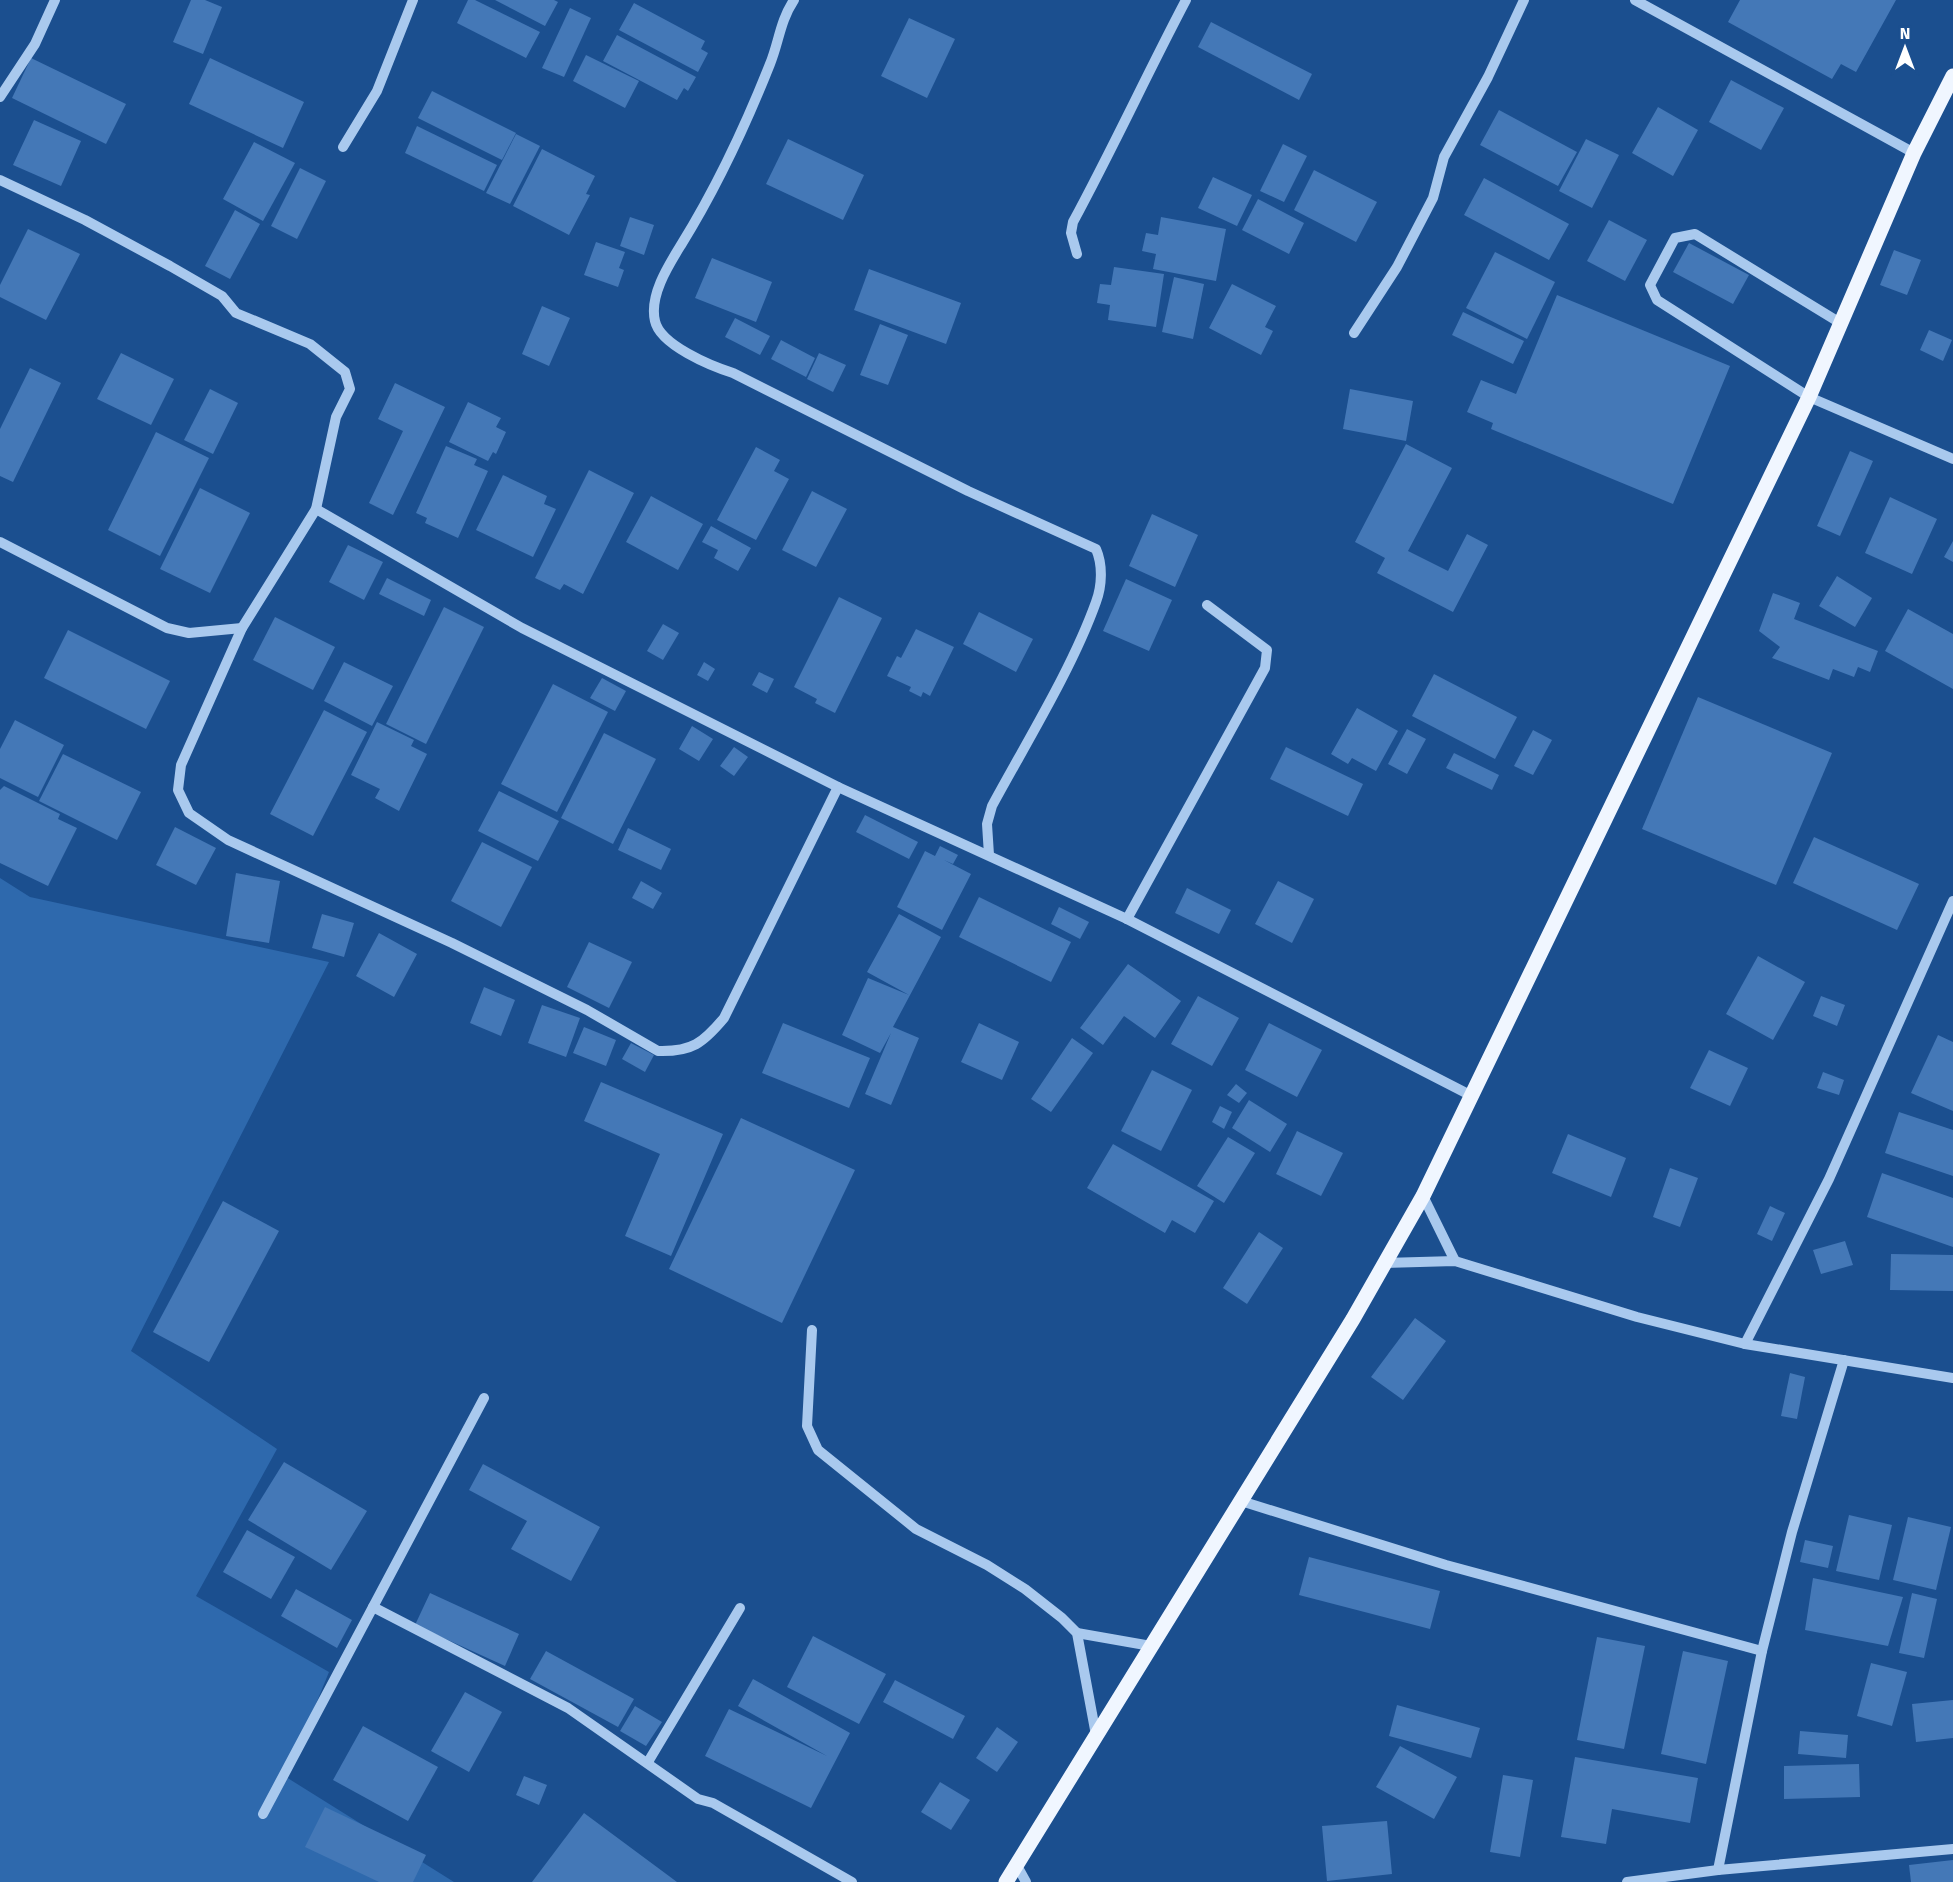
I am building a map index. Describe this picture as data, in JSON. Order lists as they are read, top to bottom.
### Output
{
  "north": "top"
}
